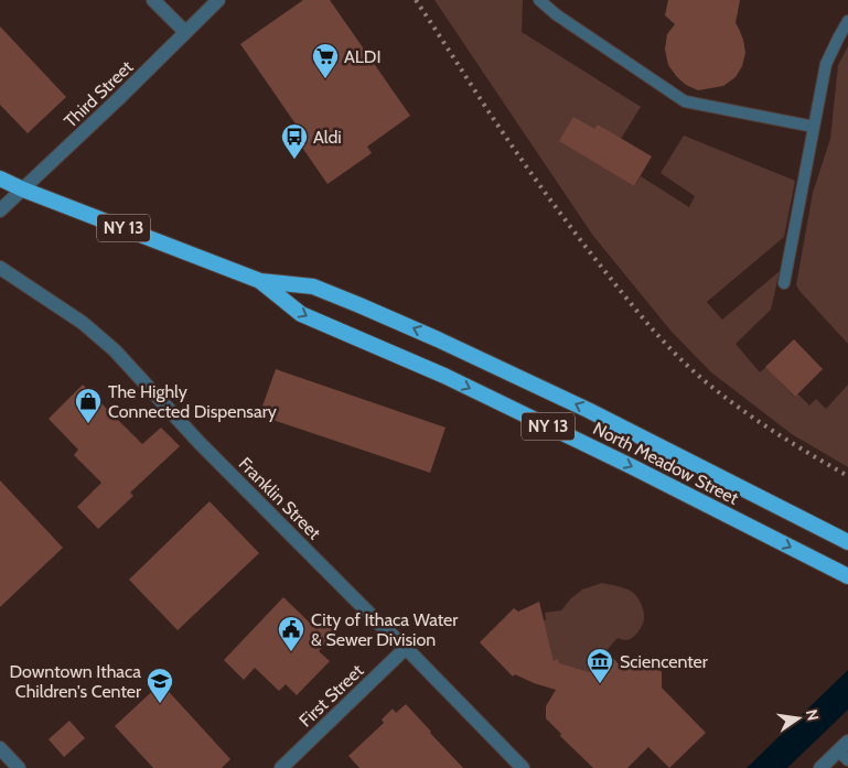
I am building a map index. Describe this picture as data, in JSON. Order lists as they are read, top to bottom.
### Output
{
  "streets": {
    "highway": ["NY 13", "North Meadow Street"],
    "street": ["Third Street", "Franklin Street", "First Street"]
  },
  "crossings": [
    ["Third Street", "North Meadow Street"],
    ["Franklin Street", "First Street"]
  ],
  "places": {
    "supermarket": ["ALDI"],
    "bus stop": ["Aldi"],
    "shop": ["The Highly Connected Dispensary"],
    "public building": ["City of Ithaca Water & Sewer Division"],
    "museum": ["Sciencenter"],
    "school or university": ["Downtown Ithaca Children's Center"]
  },
  "north": "right"
}
